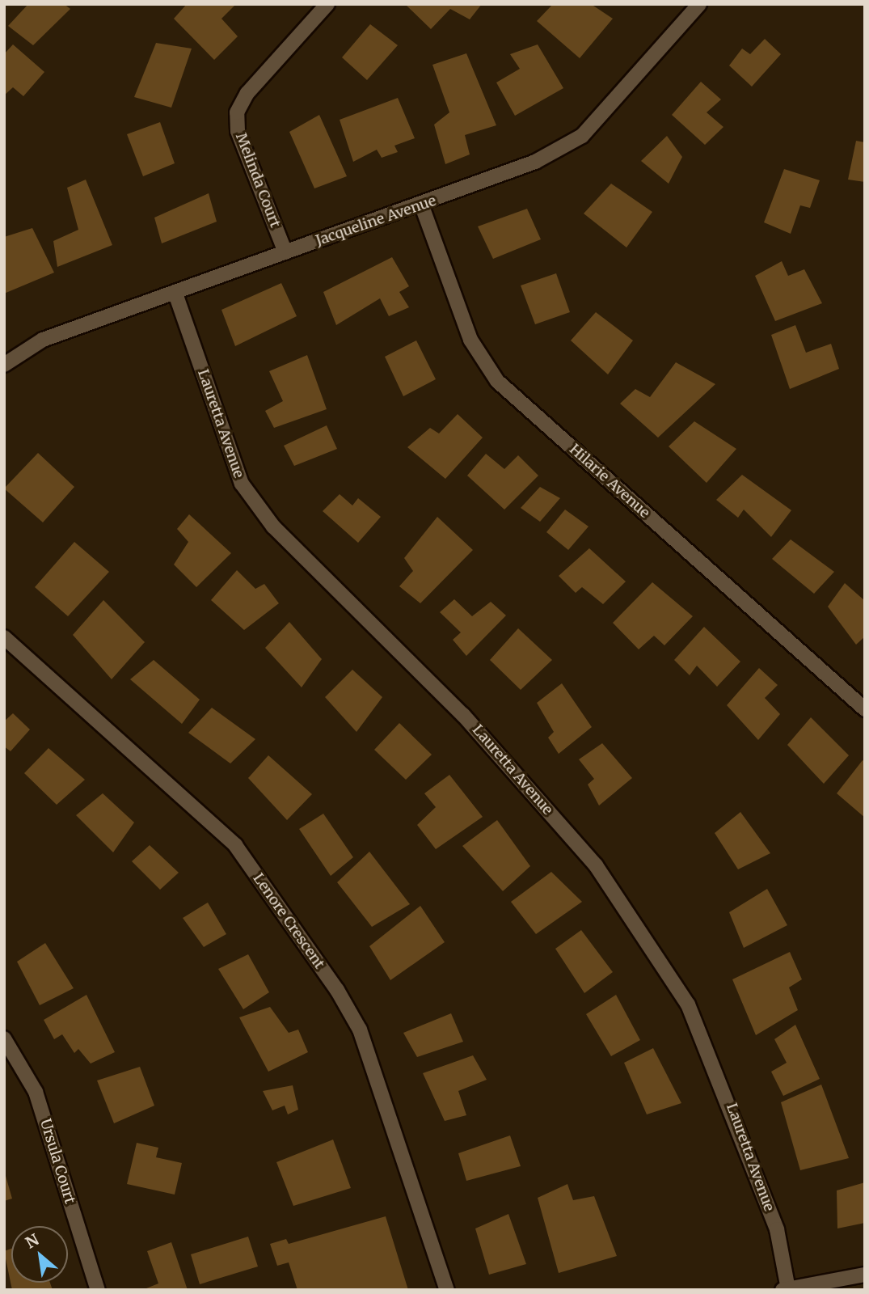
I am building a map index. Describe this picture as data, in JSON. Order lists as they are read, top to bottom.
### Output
{
  "streets": {
    "street": [
      "Melinda Court",
      "Jacqueline Avenue",
      "Lauretta Avenue",
      "Hilarie Avenue",
      "Lenore Crescent",
      "Ursula Court"
    ]
  },
  "crossings": [
    ["Melinda Court", "Jacqueline Avenue"],
    ["Jacqueline Avenue", "Lauretta Avenue"],
    ["Jacqueline Avenue", "Hilarie Avenue"]
  ],
  "north": "top left"
}
